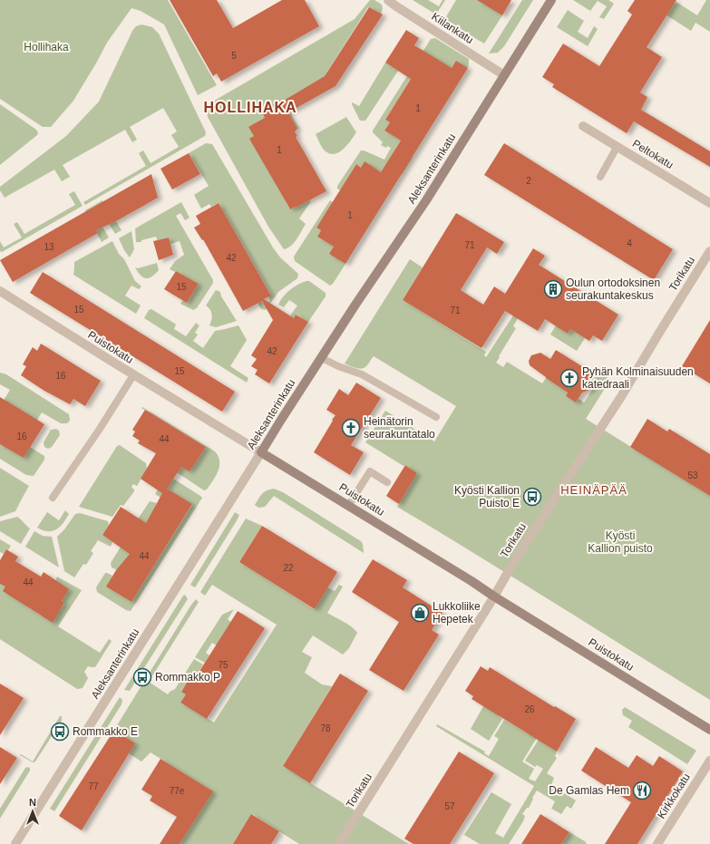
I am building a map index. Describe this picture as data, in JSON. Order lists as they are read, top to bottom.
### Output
{
  "streets": {
    "main road": ["Aleksanterinkatu", "Puistokatu"],
    "street": [
      "Kiilankatu",
      "Peltokatu",
      "Torikatu",
      "Kirkkokatu"
    ]
  },
  "crossings": [
    ["Kiilankatu", "Aleksanterinkatu"],
    ["Aleksanterinkatu", "Puistokatu"],
    ["Torikatu", "Puistokatu"]
  ],
  "districts": ["HOLLIHAKA", "HEINÄPÄÄ"],
  "parks": ["Hollihaka", "Kyösti Kallion puisto"],
  "places": {
    "building": ["Oulun ortodoksinen seurakuntakeskus"],
    "church": ["Pyhän Kolminaisuuden katedraali", "Heinätorin seurakuntatalo"],
    "bus stop": ["Kyösti Kallion Puisto E", "Rommakko P", "Rommakko E"],
    "shop": ["Lukkoliike Hepetek"],
    "restaurant": ["De Gamlas Hem"]
  },
  "house_numbers": [
    "5",
    "1",
    "1",
    "2",
    "1",
    "4",
    "71",
    "13",
    "42",
    "15",
    "15",
    "71",
    "42",
    "15",
    "16",
    "16",
    "44",
    "53",
    "44",
    "22",
    "44",
    "75",
    "26",
    "78",
    "77",
    "77e",
    "57"
  ],
  "north": "top"
}
